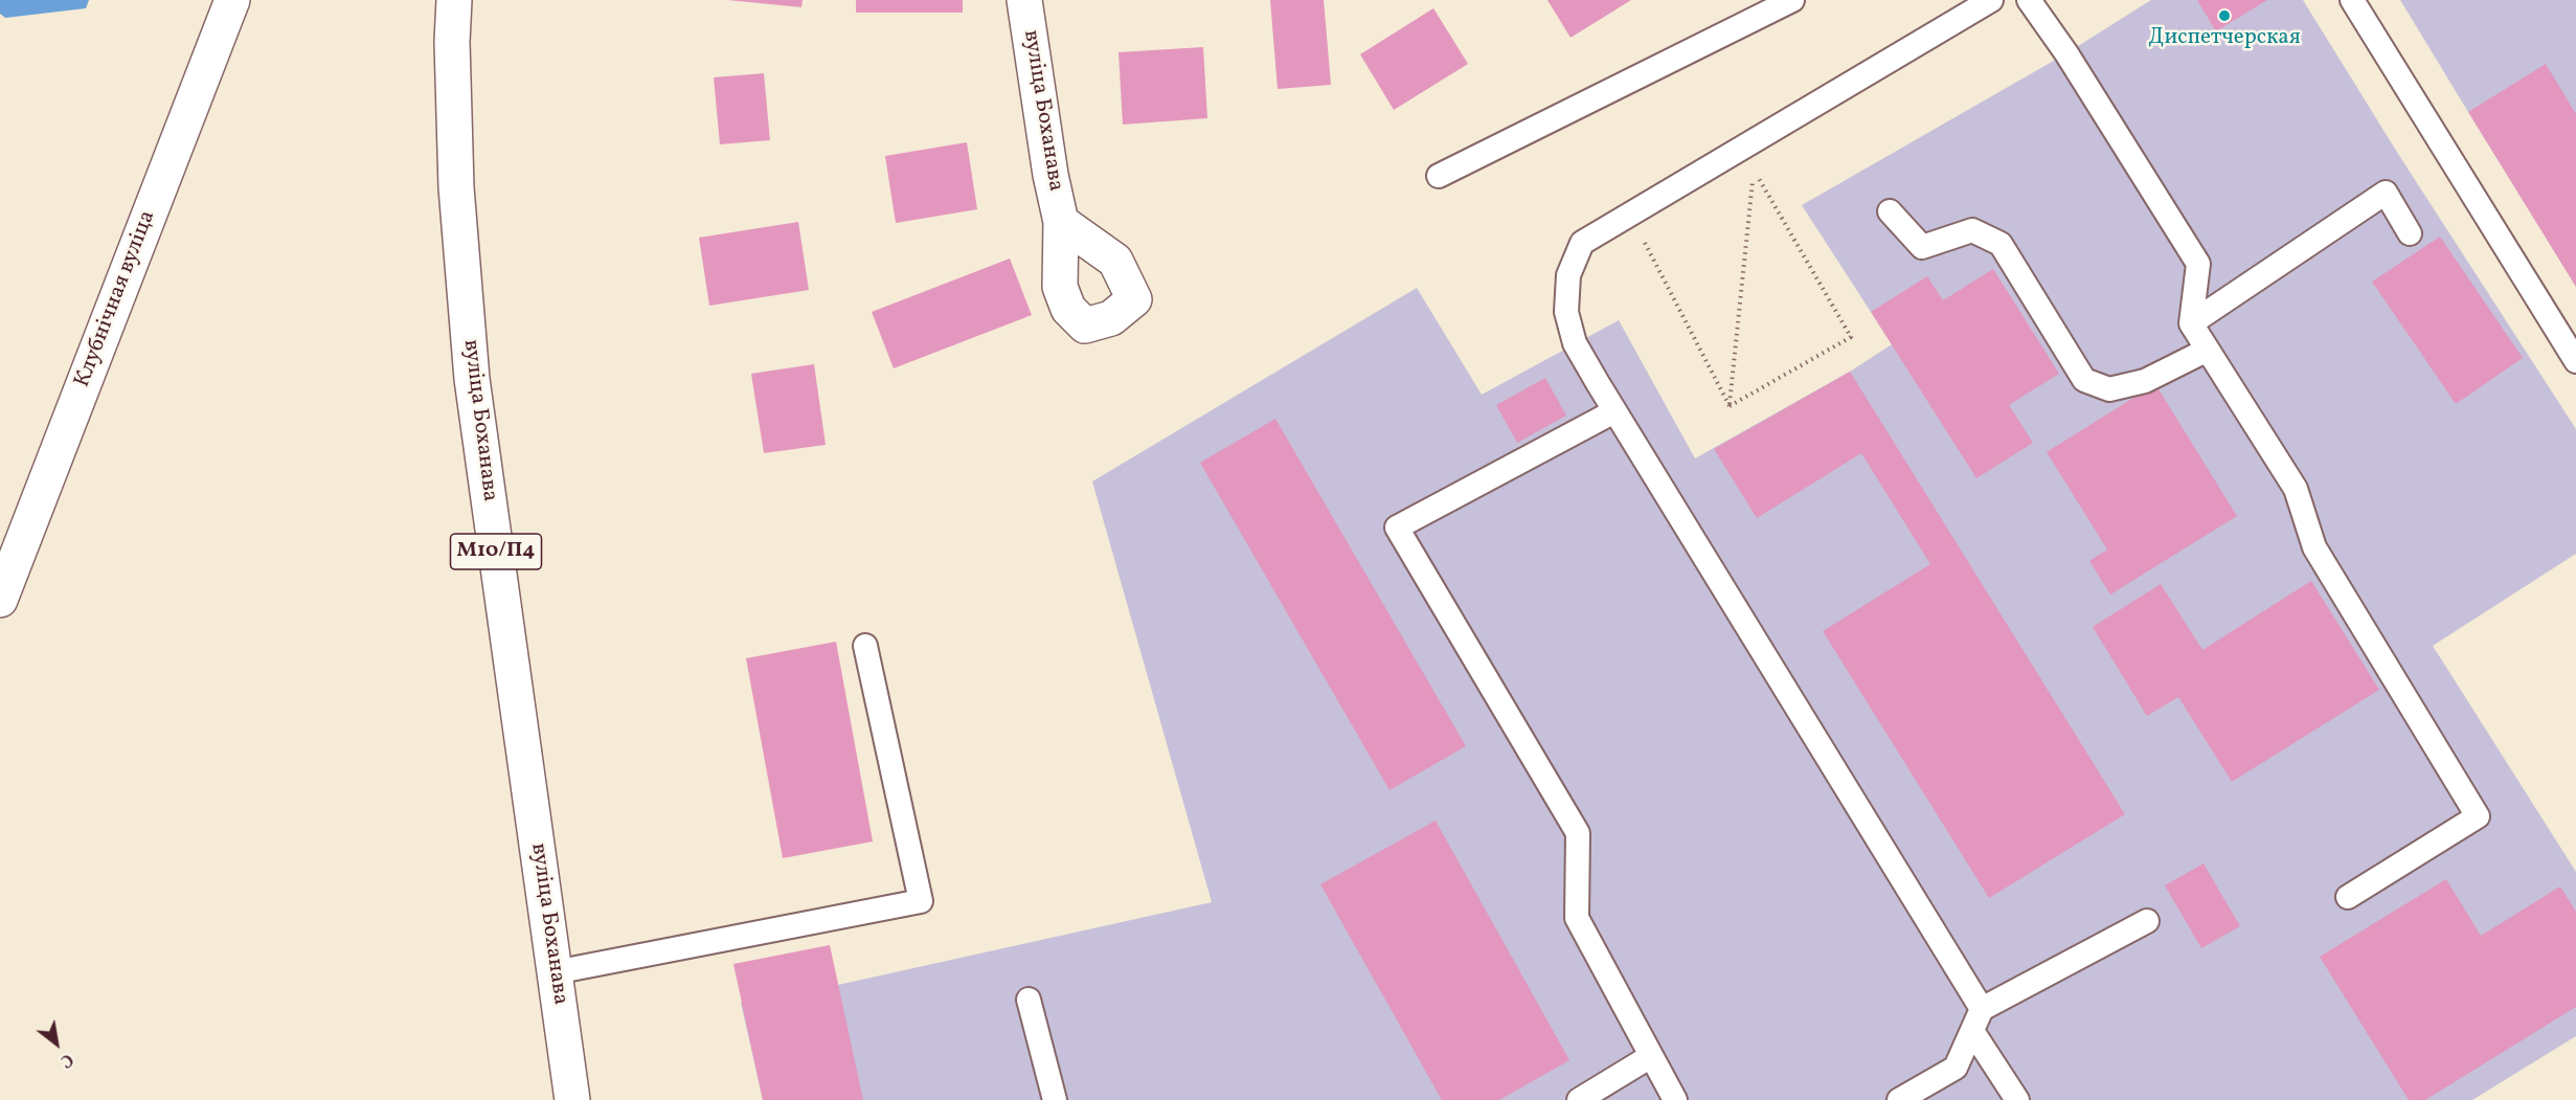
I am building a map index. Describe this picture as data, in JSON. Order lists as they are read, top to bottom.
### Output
{
  "streets": {
    "main road": ["вуліца Боханава", "Клубнічная вуліца", "М10/П4"]
  },
  "places": ["Диспетчерская"],
  "north": "bottom right"
}
